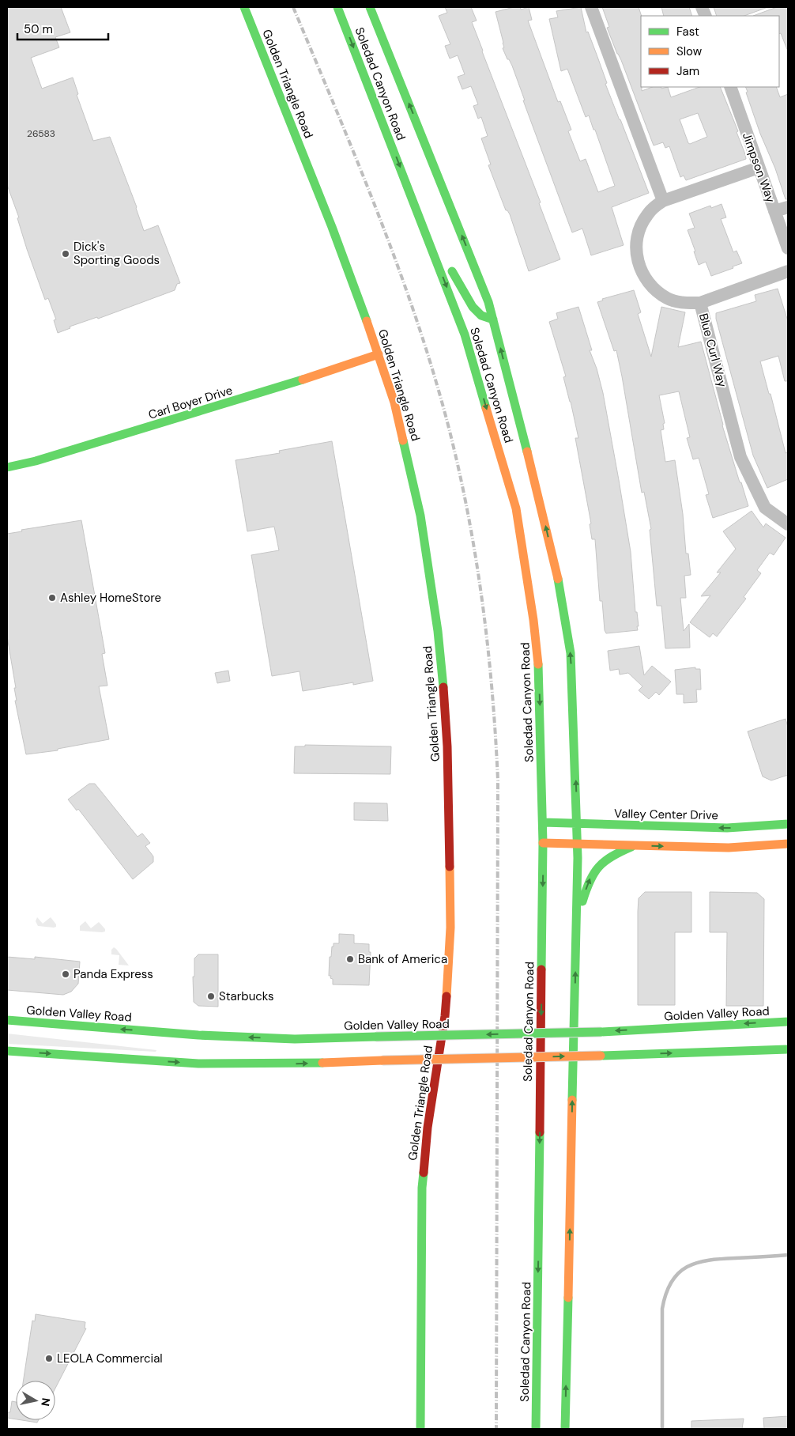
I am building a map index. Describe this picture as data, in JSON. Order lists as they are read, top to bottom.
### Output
{
  "streets": {
    "main road": [
      "Golden Triangle Road",
      "Soledad Canyon Road",
      "Carl Boyer Drive",
      "Valley Center Drive",
      "Golden Valley Road"
    ],
    "street": ["Jimpson Way", "Blue Curl Way"]
  },
  "crossings": [
    ["Golden Triangle Road", "Carl Boyer Drive"],
    ["Soledad Canyon Road", "Valley Center Drive"]
  ],
  "places": [
    "Dick's Sporting Goods",
    "Ashley HomeStore",
    "Bank of America",
    "Panda Express",
    "Starbucks",
    "LEOLA Commercial"
  ],
  "house_numbers": ["26583"],
  "legend": ["Fast", "Slow", "Jam"],
  "scale_bar": "50 m",
  "north": "right"
}
